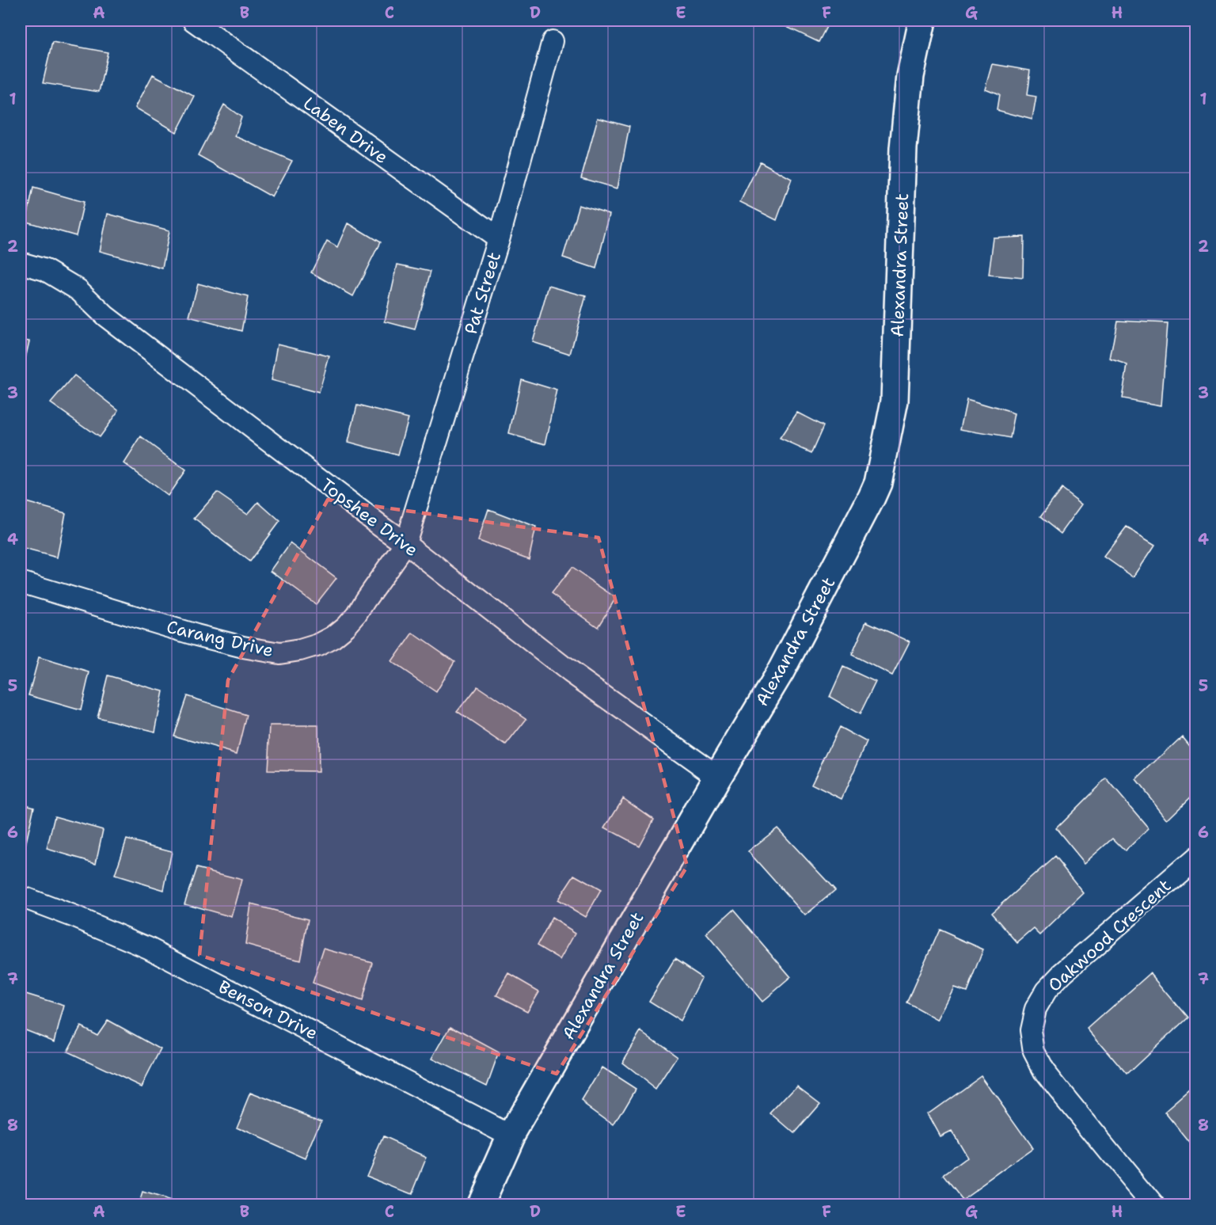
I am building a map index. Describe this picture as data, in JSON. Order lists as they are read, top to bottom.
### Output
{
  "streets": {
    "main road": ["Alexandra Street"],
    "street": [
      "Laben Drive",
      "Pat Street",
      "Topshee Drive",
      "Carang Drive",
      "Oakwood Crescent",
      "Benson Drive"
    ]
  },
  "crossings": [
    ["Laben Drive", "Pat Street"],
    ["Alexandra Street", "Topshee Drive"],
    ["Alexandra Street", "Benson Drive"],
    ["Pat Street", "Topshee Drive"],
    ["Pat Street", "Carang Drive"],
    ["Topshee Drive", "Carang Drive"]
  ],
  "grid": {
    "columns": [
      "A",
      "B",
      "C",
      "D",
      "E",
      "F",
      "G",
      "H"
    ],
    "rows": [
      "1",
      "2",
      "3",
      "4",
      "5",
      "6",
      "7",
      "8"
    ]
  }
}
